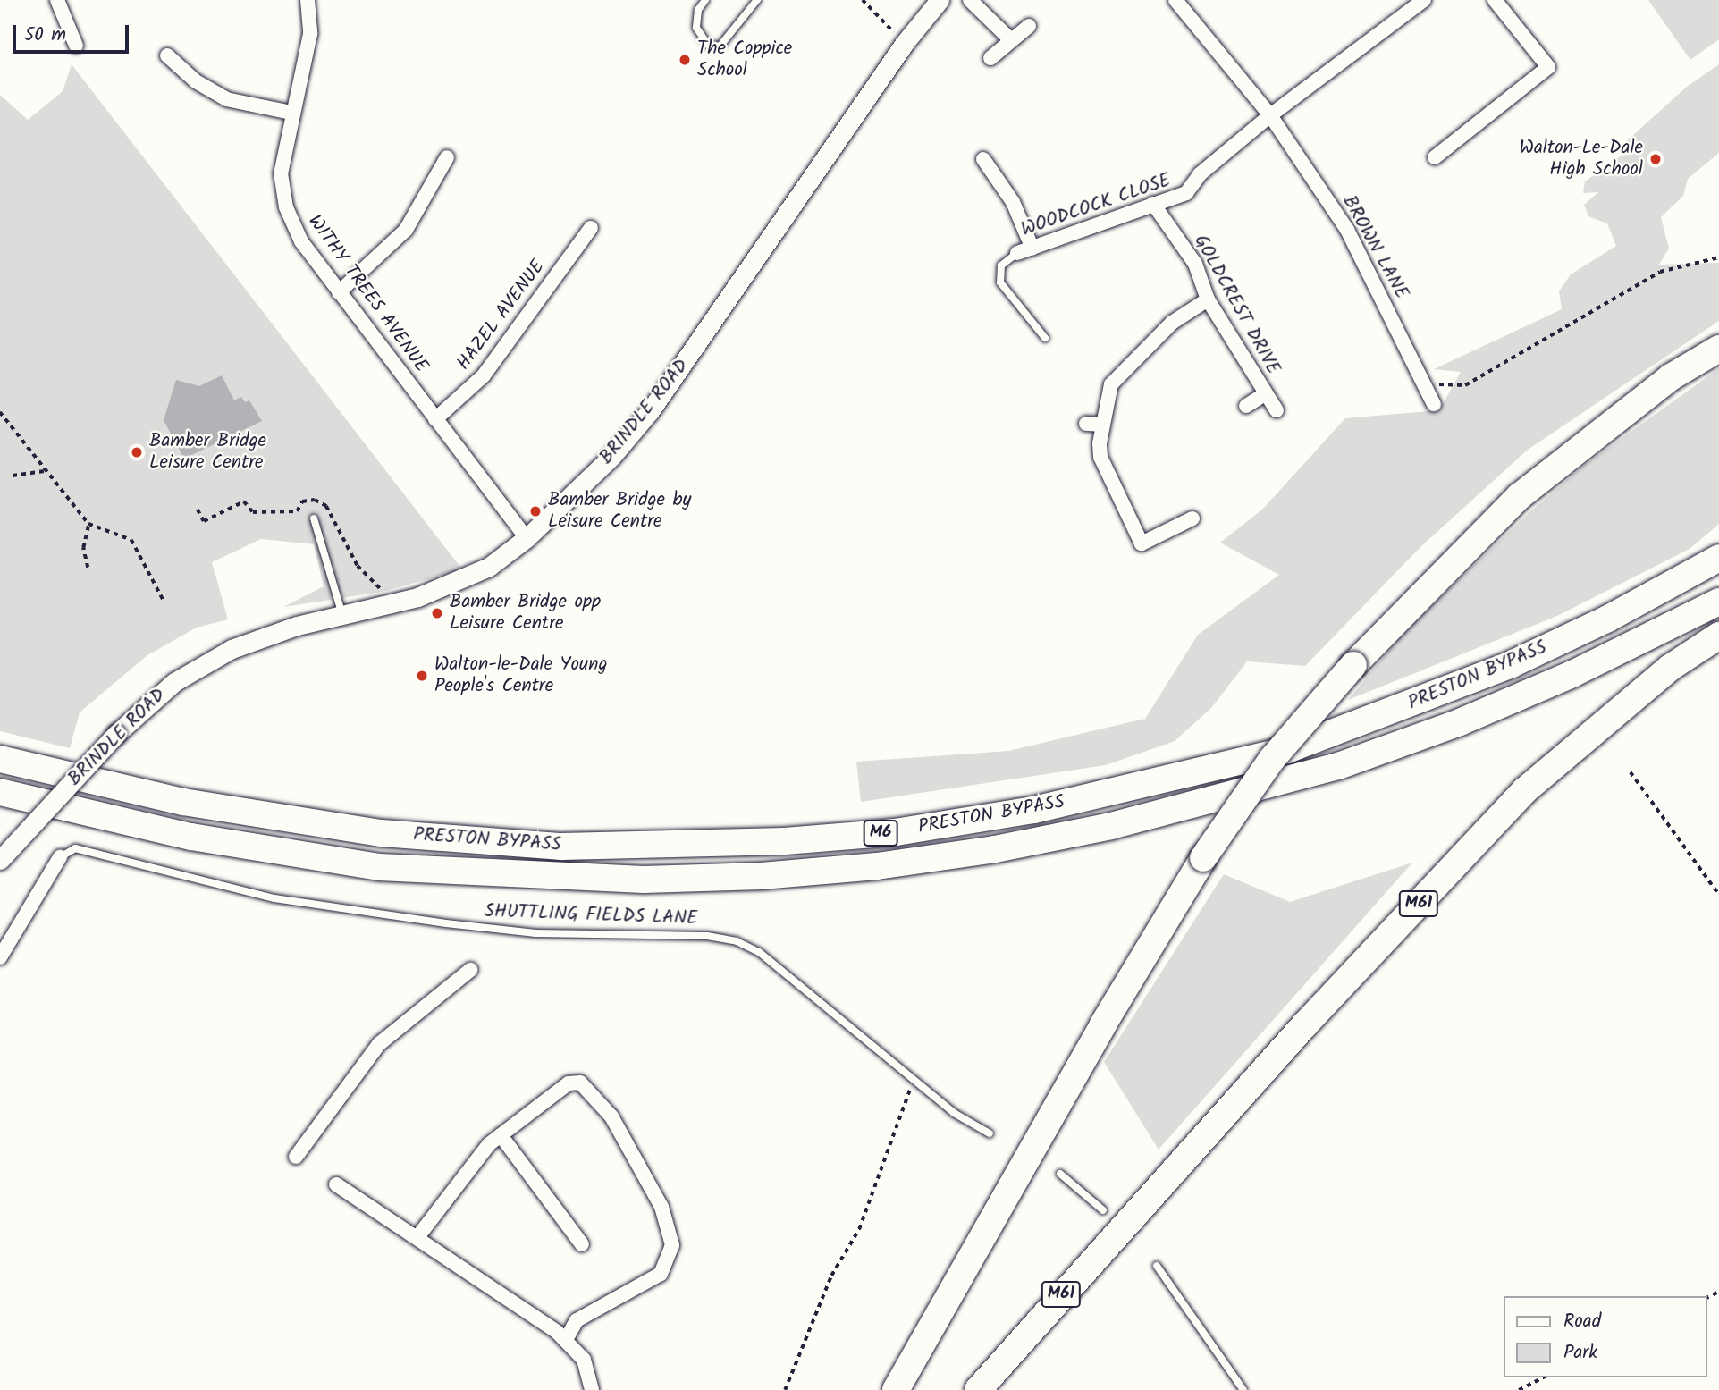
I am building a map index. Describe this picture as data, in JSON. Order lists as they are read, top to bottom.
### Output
{
  "streets": {
    "highway": ["PRESTON BYPASS", "M6", "M61"],
    "street": [
      "WOODCOCK CLOSE",
      "BROWN LANE",
      "WITHY TREES AVENUE",
      "GOLDCREST DRIVE",
      "HAZEL AVENUE",
      "BRINDLE ROAD"
    ],
    "lane": ["SHUTTLING FIELDS LANE"]
  },
  "crossings": [
    ["WOODCOCK CLOSE", "BROWN LANE"],
    ["WOODCOCK CLOSE", "GOLDCREST DRIVE"],
    ["WITHY TREES AVENUE", "HAZEL AVENUE"],
    ["WITHY TREES AVENUE", "BRINDLE ROAD"]
  ],
  "places": [
    "The Coppice School",
    "Walton-Le-Dale High School",
    "Bamber Bridge Leisure Centre",
    "Bamber Bridge by Leisure Centre",
    "Bamber Bridge opp Leisure Centre",
    "Walton-le-Dale Young People's Centre"
  ],
  "legend": ["Road", "Park"],
  "scale_bar": "50 m"
}
